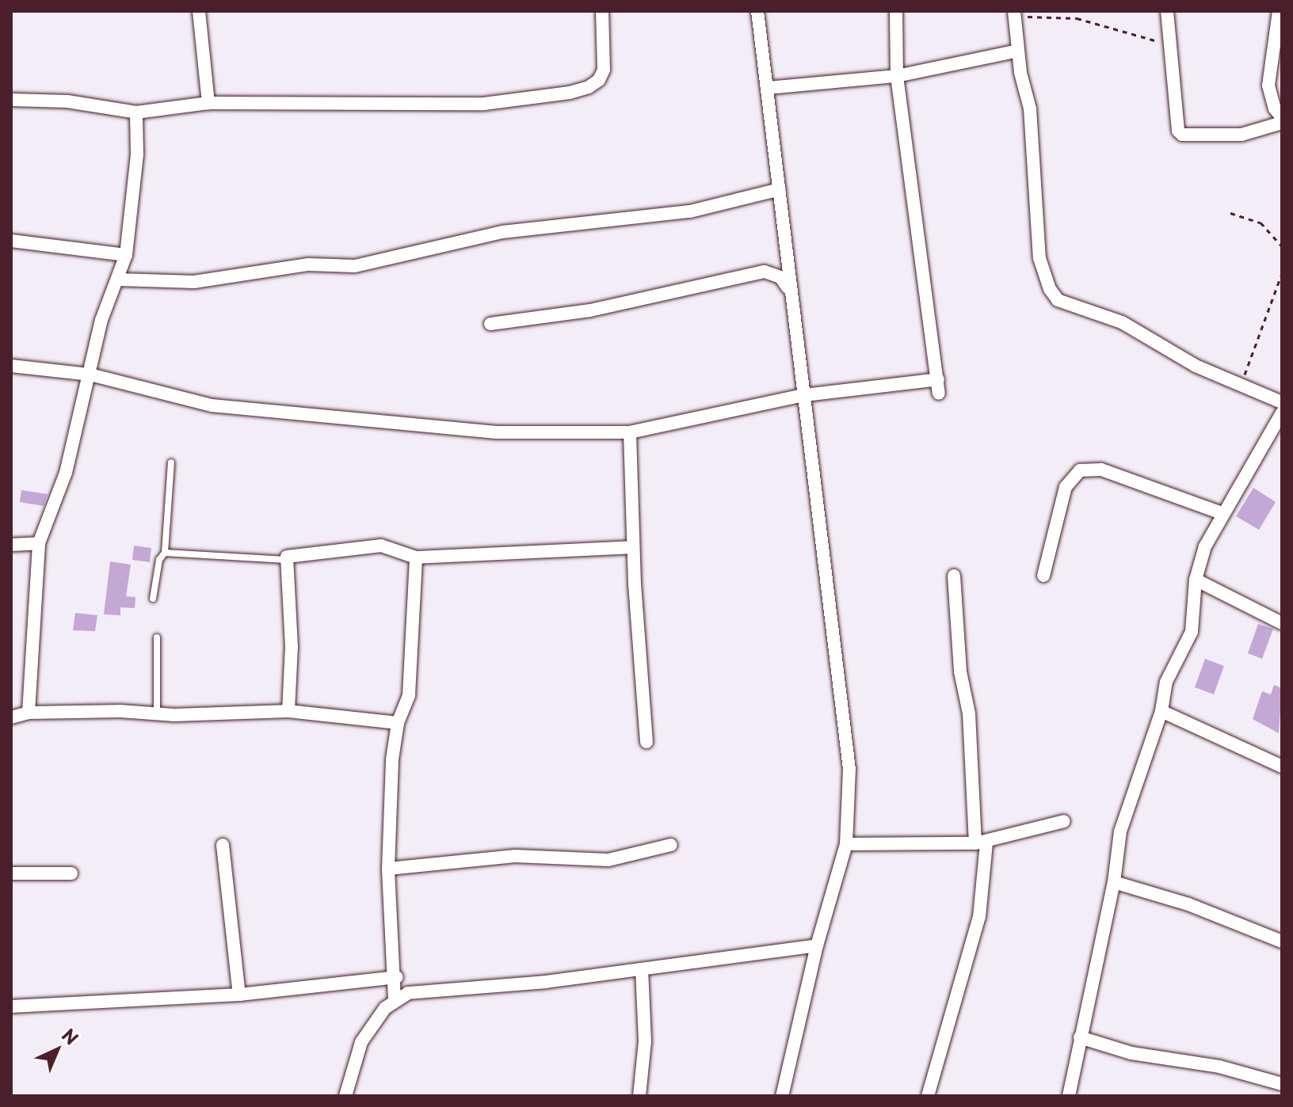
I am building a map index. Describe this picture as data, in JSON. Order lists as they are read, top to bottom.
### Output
{
  "north": "top right"
}
